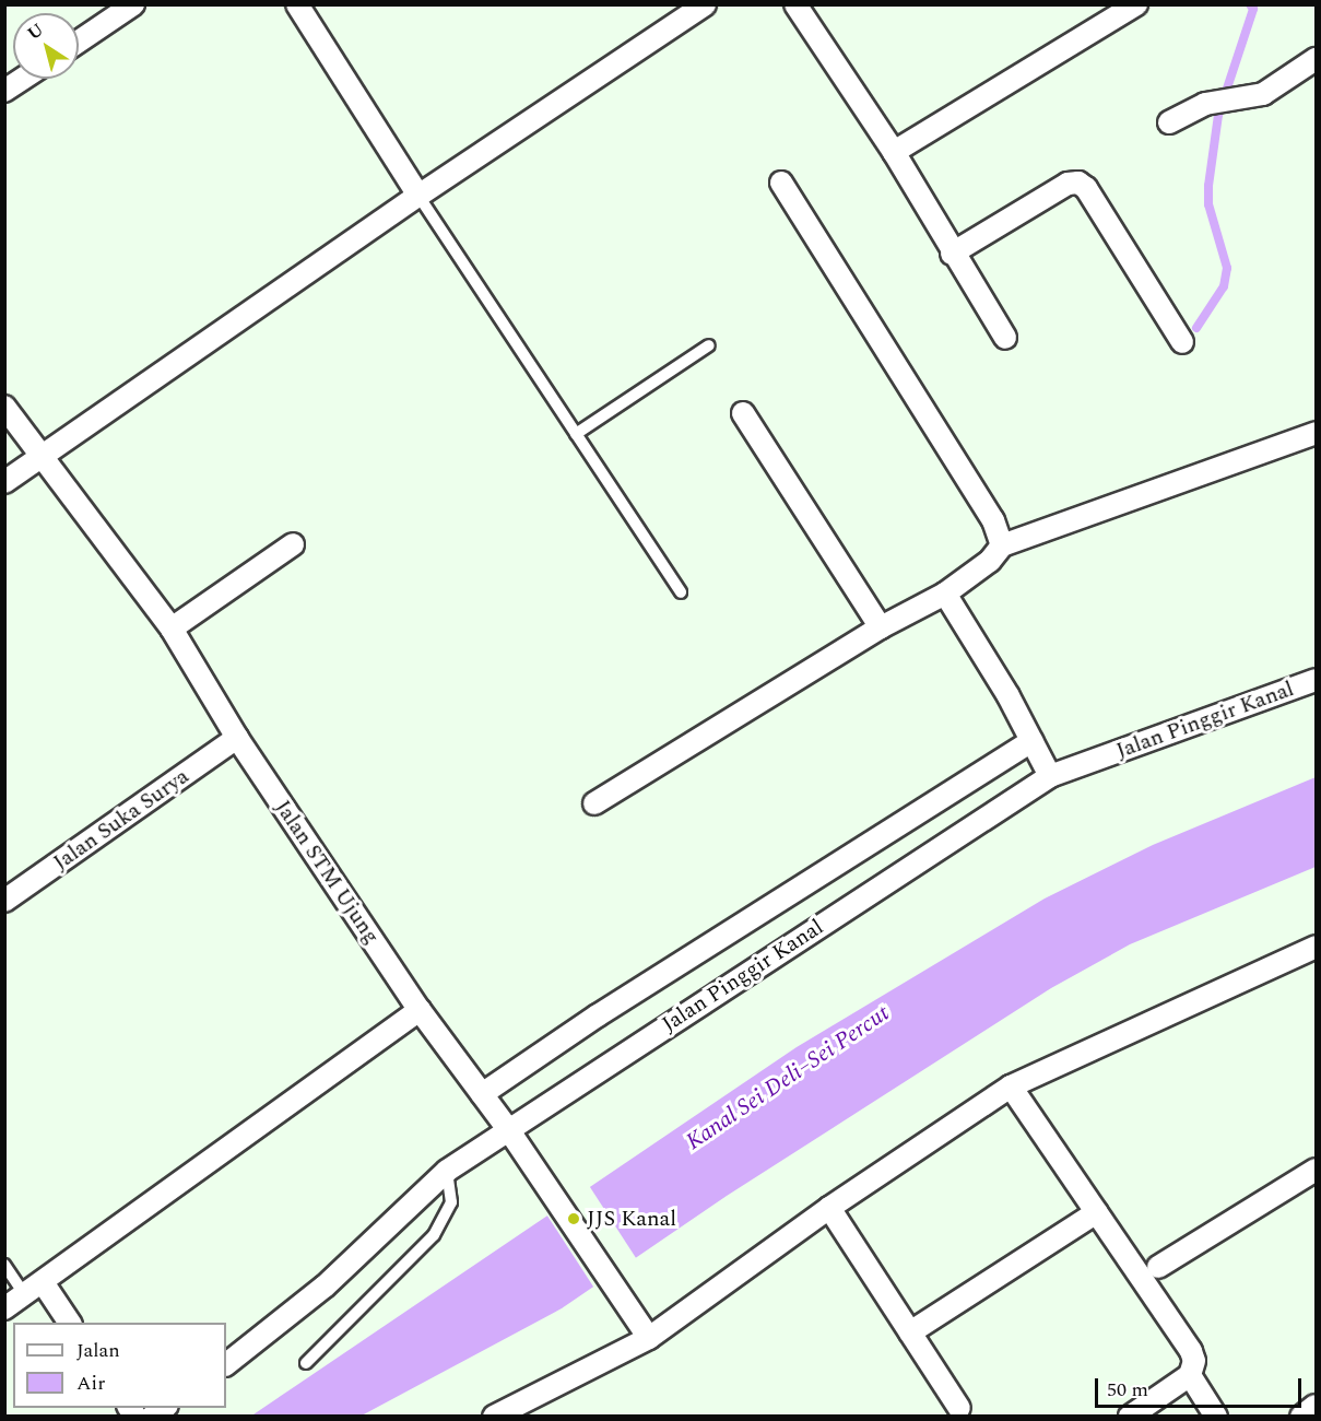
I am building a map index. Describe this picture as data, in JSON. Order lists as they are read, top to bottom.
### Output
{
  "streets": {
    "street": ["Jalan Pinggir Kanal", "Jalan Suka Surya", "Jalan STM Ujung"]
  },
  "crossings": [
    ["Jalan Pinggir Kanal", "Jalan STM Ujung"],
    ["Jalan Suka Surya", "Jalan STM Ujung"]
  ],
  "water": ["Kanal Sei Deli–Sei Percut"],
  "places": ["JJS Kanal"],
  "legend": ["Jalan", "Air"],
  "scale_bar": "50 m",
  "north": "top left"
}
